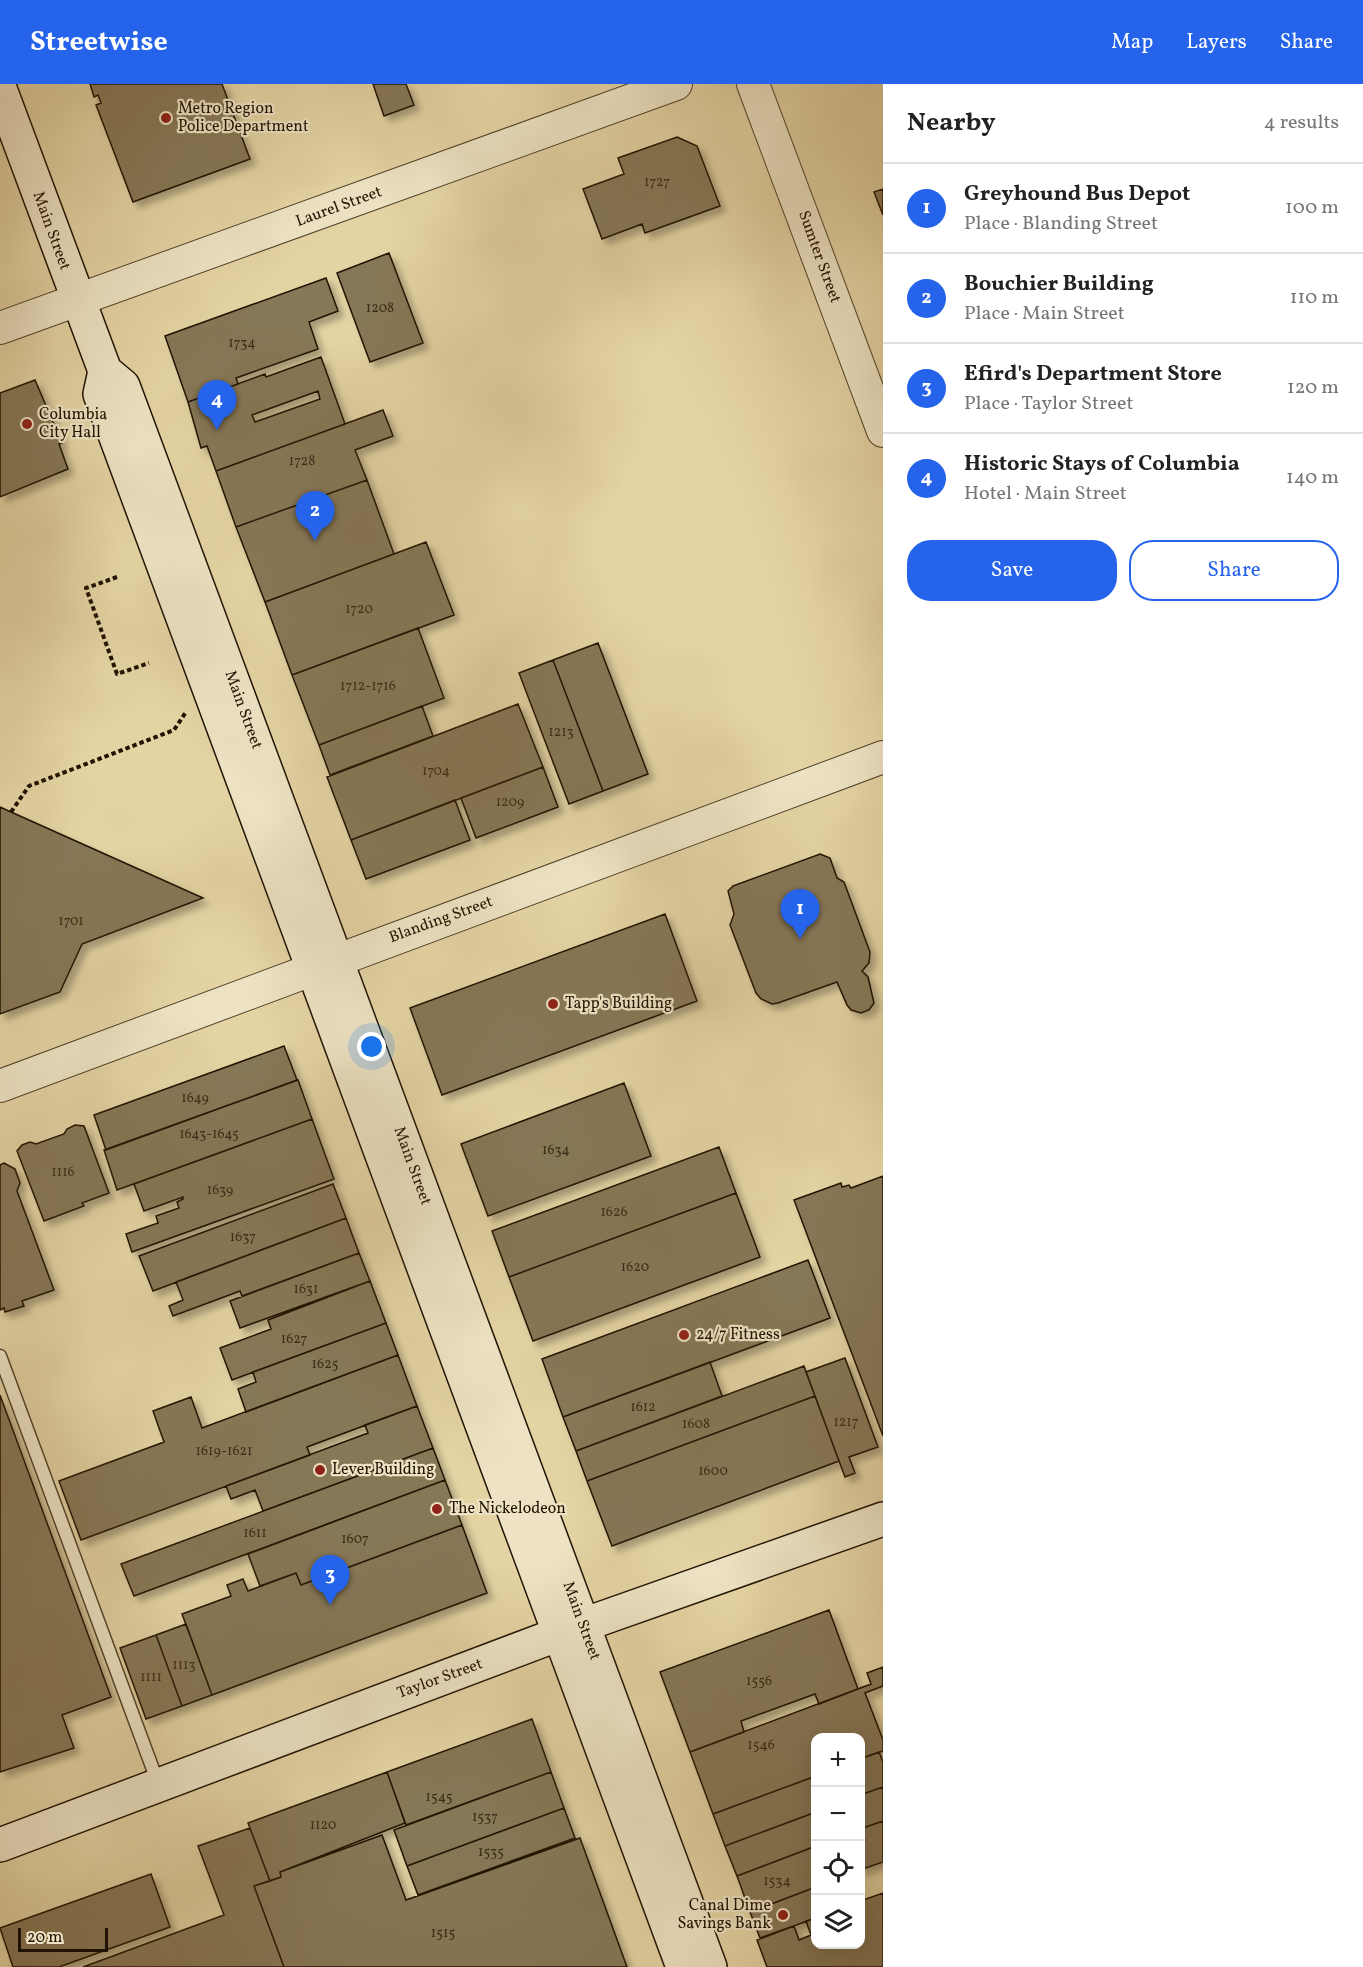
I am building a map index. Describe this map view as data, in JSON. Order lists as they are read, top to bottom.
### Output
{
  "streets": {
    "main road": ["Main Street", "Taylor Street"],
    "street": ["Laurel Street", "Sumter Street", "Blanding Street"]
  },
  "crossings": [
    ["Laurel Street", "Main Street"],
    ["Main Street", "Blanding Street"],
    ["Main Street", "Taylor Street"]
  ],
  "places": [
    "Metro Region Police Department",
    "Columbia City Hall",
    "Tapp's Building",
    "24/7 Fitness",
    "Lever Building",
    "The Nickelodeon",
    "Canal Dime Savings Bank"
  ],
  "house_numbers": [
    "1727",
    "1208",
    "1734",
    "1728",
    "1720",
    "1712-1716",
    "1213",
    "1704",
    "1209",
    "1701",
    "1649",
    "1643-1645",
    "1634",
    "1116",
    "1639",
    "1626",
    "1637",
    "1620",
    "1631",
    "1627",
    "1625",
    "1612",
    "1217",
    "1608",
    "1619-1621",
    "1600",
    "1611",
    "1607",
    "1113",
    "1111",
    "1556",
    "1546",
    "1545",
    "1537",
    "1120",
    "1535",
    "1534",
    "1515"
  ],
  "scale_bar": "20 m",
  "page": {
    "header": "Streetwise",
    "nav": ["Map", "Layers", "Share"],
    "heading": ["Nearby", "4 results"],
    "list": [
      {
        "mark": "1",
        "name": "Greyhound Bus Depot",
        "note": "Place · Blanding Street",
        "value": "100 m"
      },
      {
        "mark": "2",
        "name": "Bouchier Building",
        "note": "Place · Main Street",
        "value": "110 m"
      },
      {
        "mark": "3",
        "name": "Efird's Department Store",
        "note": "Place · Taylor Street",
        "value": "120 m"
      },
      {
        "mark": "4",
        "name": "Historic Stays of Columbia",
        "note": "Hotel · Main Street",
        "value": "140 m"
      }
    ],
    "pins": [
      "4",
      "2",
      "1",
      "3"
    ],
    "buttons": ["Save", "Share"],
    "map_buttons": ["+", "−"],
    "scale": "20 m"
  }
}
